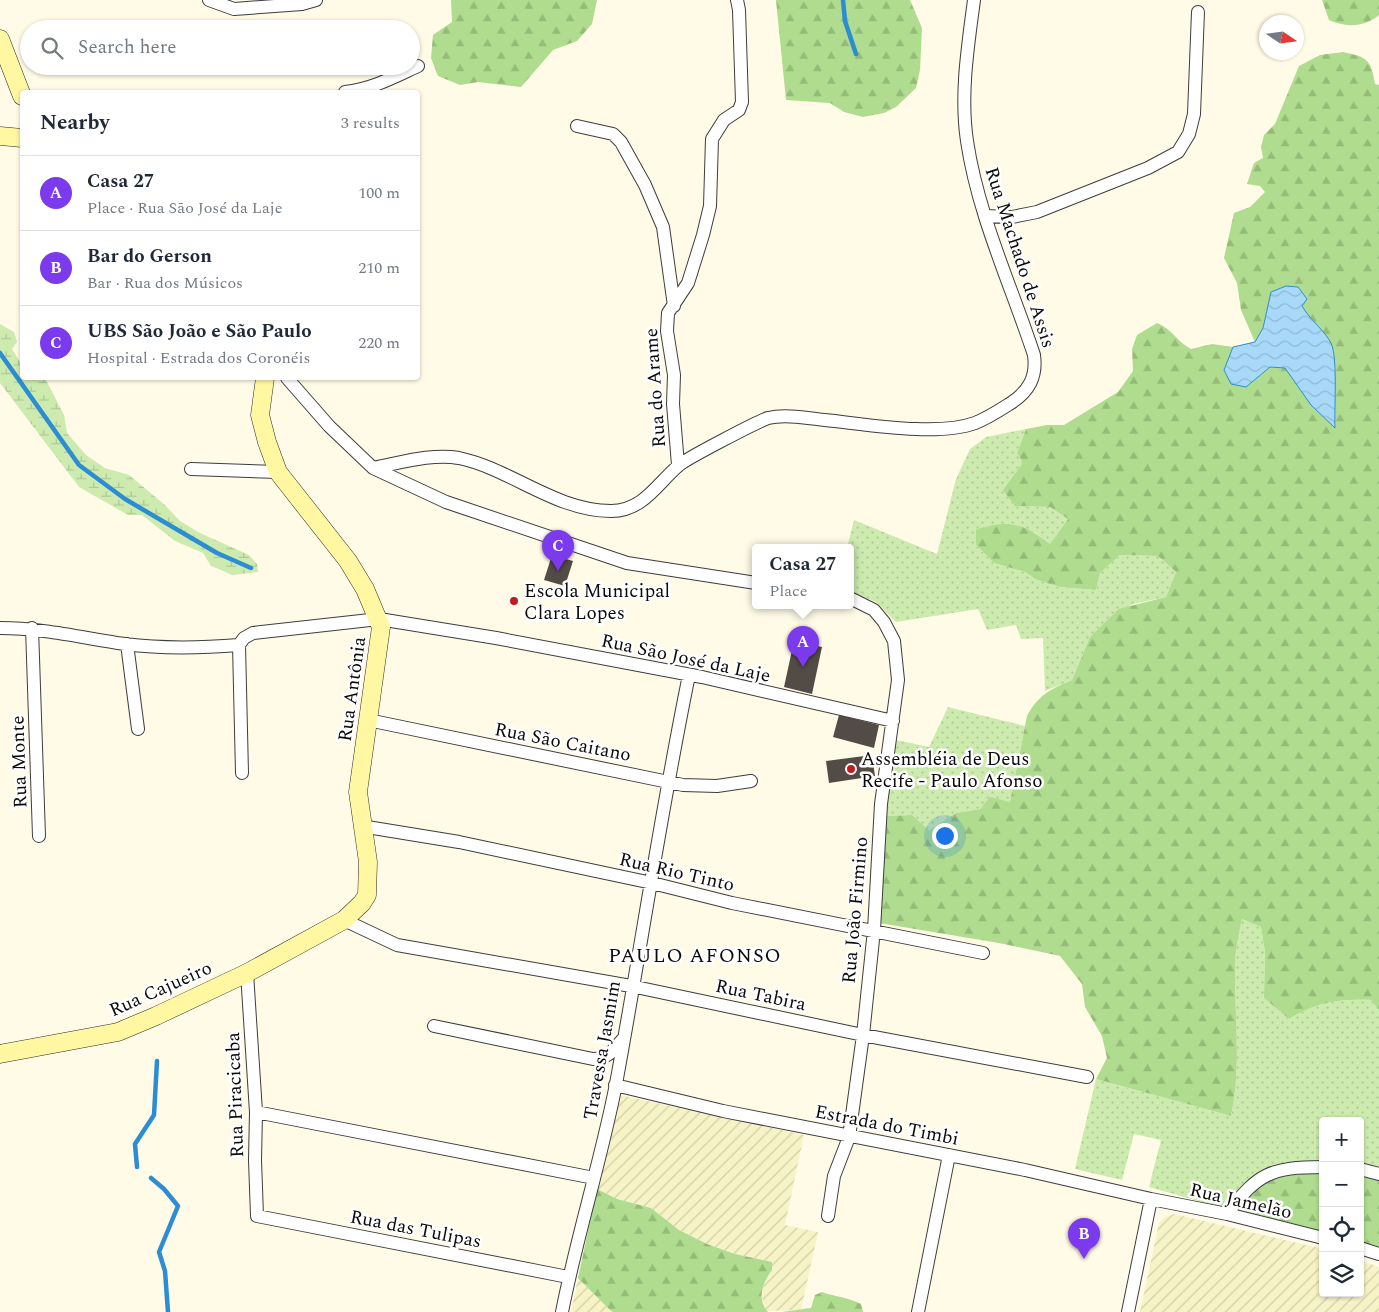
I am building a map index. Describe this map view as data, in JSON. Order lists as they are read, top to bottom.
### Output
{
  "streets": {
    "street": [
      "Rua Machado de Assis",
      "Rua do Arame",
      "Rua São José da Laje",
      "Rua Antônia",
      "Rua São Caitano",
      "Rua Monte",
      "Rua Rio Tinto",
      "Rua João Firmino",
      "Rua Cajueiro",
      "Rua Tabira",
      "Travessa Jasmim",
      "Rua Piracicaba",
      "Estrada do Timbi",
      "Rua Jamelão",
      "Rua das Tulipas"
    ]
  },
  "crossings": [
    ["Rua Machado de Assis", "Rua do Arame"],
    ["Rua São José da Laje", "Rua Antônia"],
    ["Rua São José da Laje", "Rua Monte"],
    ["Rua São José da Laje", "Rua João Firmino"],
    ["Rua São José da Laje", "Travessa Jasmim"],
    ["Rua Antônia", "Rua São Caitano"],
    ["Rua Antônia", "Rua Rio Tinto"],
    ["Rua Antônia", "Rua Cajueiro"],
    ["Rua Antônia", "Rua Tabira"],
    ["Rua Antônia", "Rua Piracicaba"],
    ["Rua São Caitano", "Travessa Jasmim"],
    ["Rua Rio Tinto", "Rua João Firmino"],
    ["Rua Rio Tinto", "Travessa Jasmim"],
    ["Rua João Firmino", "Rua Tabira"],
    ["Rua João Firmino", "Estrada do Timbi"],
    ["Rua Cajueiro", "Rua Piracicaba"],
    ["Rua Tabira", "Travessa Jasmim"],
    ["Travessa Jasmim", "Estrada do Timbi"],
    ["Travessa Jasmim", "Rua das Tulipas"],
    ["Rua Piracicaba", "Rua das Tulipas"],
    ["Estrada do Timbi", "Rua Jamelão"]
  ],
  "districts": ["PAULO AFONSO"],
  "places": ["Escola Municipal Clara Lopes", "Assembléia de Deus Recife - Paulo Afonso"],
  "north": "right",
  "page": {
    "search": "Search here",
    "heading": ["Nearby", "3 results"],
    "list": [
      {
        "mark": "A",
        "name": "Casa 27",
        "note": "Place · Rua São José da Laje",
        "value": "100 m"
      },
      {
        "mark": "B",
        "name": "Bar do Gerson",
        "note": "Bar · Rua dos Músicos",
        "value": "210 m"
      },
      {
        "mark": "C",
        "name": "UBS São João e São Paulo",
        "note": "Hospital · Estrada dos Coronéis",
        "value": "220 m"
      }
    ],
    "pins": ["C", "A", "B"],
    "popup": ["Casa 27", "Place"],
    "map_buttons": ["+", "−"]
  }
}
